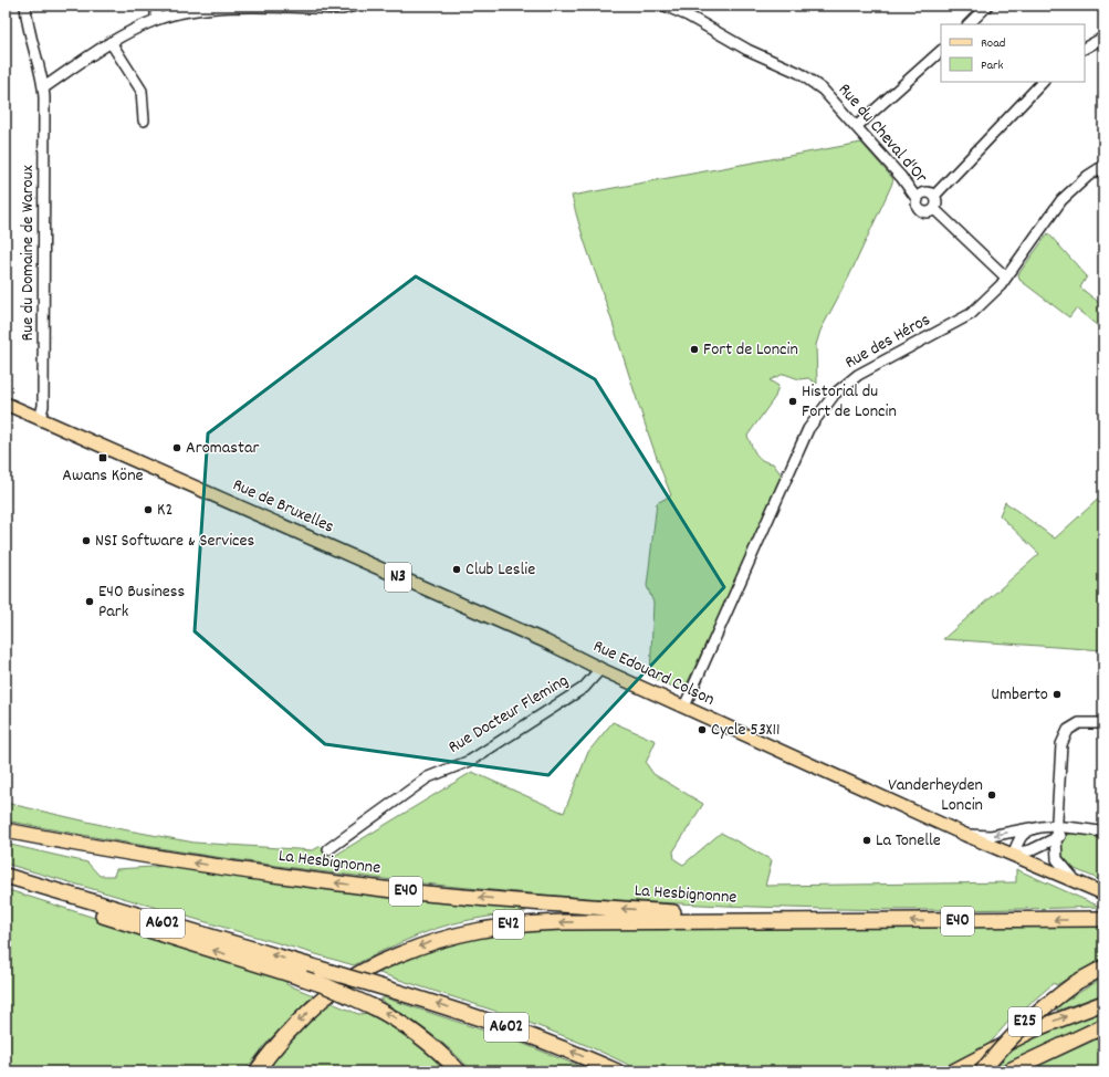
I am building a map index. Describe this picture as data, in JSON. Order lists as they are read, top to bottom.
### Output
{
  "streets": {
    "highway": [
      "La Hesbignonne",
      "E40",
      "A602",
      "E42",
      "E25"
    ],
    "main road": ["Rue de Bruxelles", "N3", "Rue Edouard Colson"],
    "street": [
      "Rue du Cheval d'Or",
      "Rue du Domaine de Waroux",
      "Rue des Héros",
      "Rue Docteur Fleming"
    ]
  },
  "crossings": [
    ["Rue du Domaine de Waroux", "Rue de Bruxelles"],
    ["Rue des Héros", "Rue Edouard Colson"],
    ["Rue de Bruxelles", "Rue Edouard Colson"],
    ["Rue Edouard Colson", "Rue Docteur Fleming"],
    ["La Hesbignonne", "E40"],
    ["La Hesbignonne", "E42"],
    ["E40", "E42"]
  ],
  "places": {
    "other": [
      "Fort de Loncin",
      "Historial du Fort de Loncin",
      "Aromastar",
      "K2",
      "NSI Software & Services",
      "Club Leslie",
      "E40 Business Park",
      "Umberto",
      "Cycle 53X11",
      "Vanderheyden Loncin",
      "La Tonelle"
    ],
    "transit": ["Awans Köne"]
  },
  "legend": ["Road", "Park"]
}
